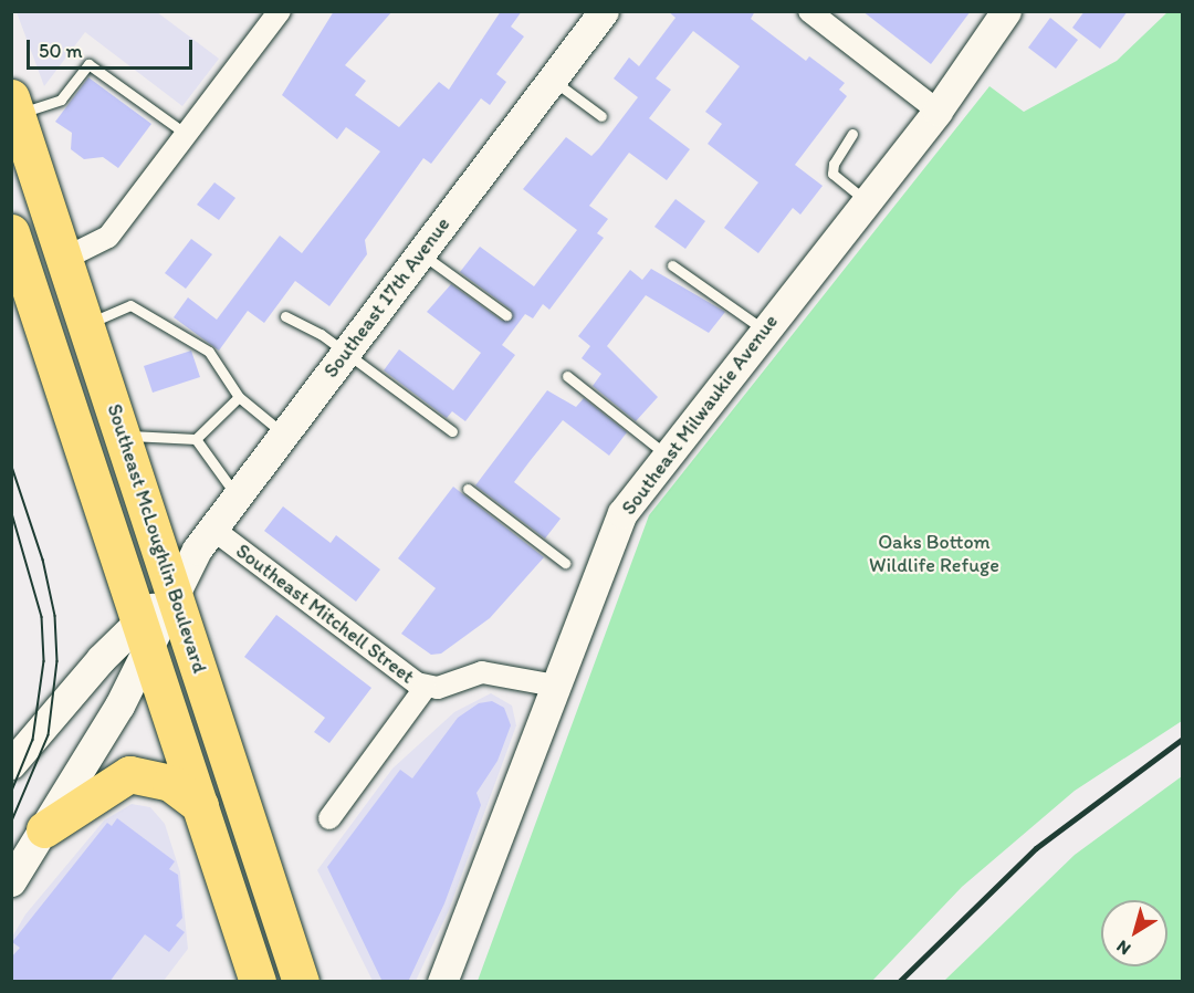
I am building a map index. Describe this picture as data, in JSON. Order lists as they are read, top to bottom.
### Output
{
  "streets": {
    "highway": ["Southeast McLoughlin Boulevard"],
    "street": ["Southeast 17th Avenue", "Southeast Milwaukie Avenue", "Southeast Mitchell Street"]
  },
  "crossings": [
    ["Southeast 17th Avenue", "Southeast McLoughlin Boulevard"],
    ["Southeast 17th Avenue", "Southeast Mitchell Street"],
    ["Southeast Milwaukie Avenue", "Southeast Mitchell Street"]
  ],
  "parks": ["Oaks Bottom Wildlife Refuge"],
  "scale_bar": "50 m",
  "north": "bottom left"
}
